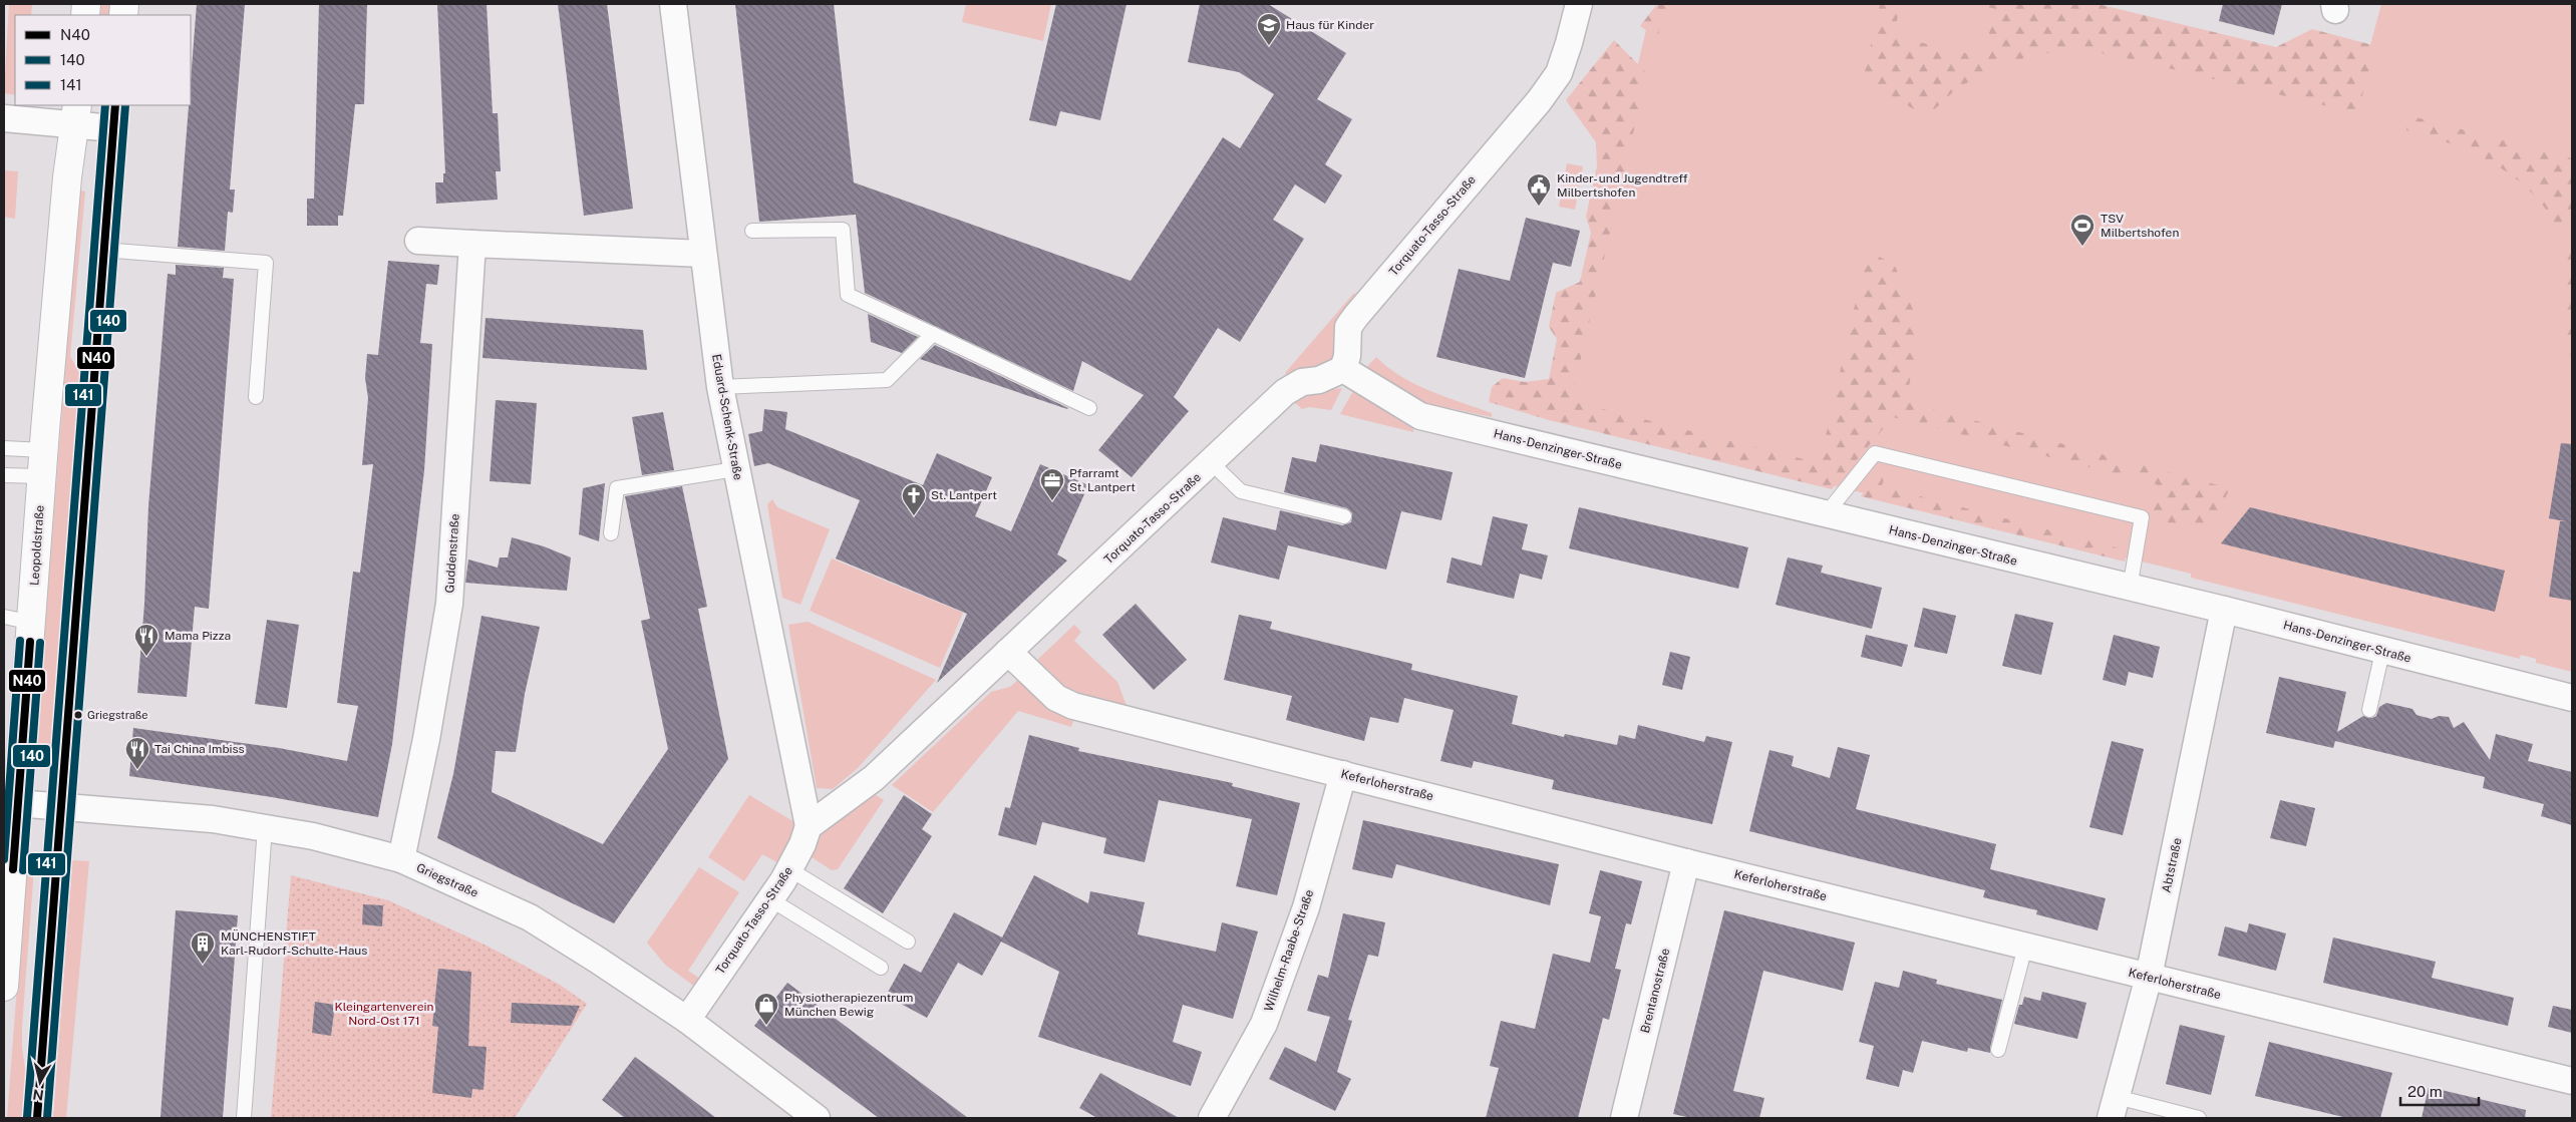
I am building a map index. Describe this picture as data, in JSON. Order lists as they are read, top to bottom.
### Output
{
  "streets": {
    "main road": ["Leopoldstraße"],
    "street": [
      "Torquato-Tasso-Straße",
      "Eduard-Schenk-Straße",
      "Hans-Denzinger-Straße",
      "Guddenstraße",
      "Keferloherstraße",
      "Abtstraße",
      "Griegstraße",
      "Wilhelm-Raabe-Straße",
      "Brentanostraße"
    ]
  },
  "crossings": [
    ["Torquato-Tasso-Straße", "Eduard-Schenk-Straße"],
    ["Torquato-Tasso-Straße", "Hans-Denzinger-Straße"],
    ["Torquato-Tasso-Straße", "Keferloherstraße"],
    ["Torquato-Tasso-Straße", "Griegstraße"],
    ["Hans-Denzinger-Straße", "Abtstraße"],
    ["Leopoldstraße", "Griegstraße"],
    ["Guddenstraße", "Griegstraße"],
    ["Keferloherstraße", "Abtstraße"],
    ["Keferloherstraße", "Wilhelm-Raabe-Straße"],
    ["Keferloherstraße", "Brentanostraße"]
  ],
  "parks": ["Kleingartenverein Nord-Ost 171"],
  "places": {
    "school or university": ["Haus für Kinder"],
    "public building": ["Kinder- und Jugendtreff Milbertshofen"],
    "sports": ["TSV Milbertshofen"],
    "office": ["Pfarramt St. Lantpert"],
    "church": ["St. Lantpert"],
    "restaurant": ["Mama Pizza", "Tai China Imbiss"],
    "other": ["Griegstraße"],
    "building": ["MÜNCHENSTIFT Karl-Rudorf-Schulte-Haus"],
    "shop": ["Physiotherapiezentrum München Bewig"]
  },
  "lines": ["transit line N40", "transit line 140", "transit line 141"],
  "legend": ["N40", "140", "141"],
  "scale_bar": "20 m",
  "north": "bottom"
}
